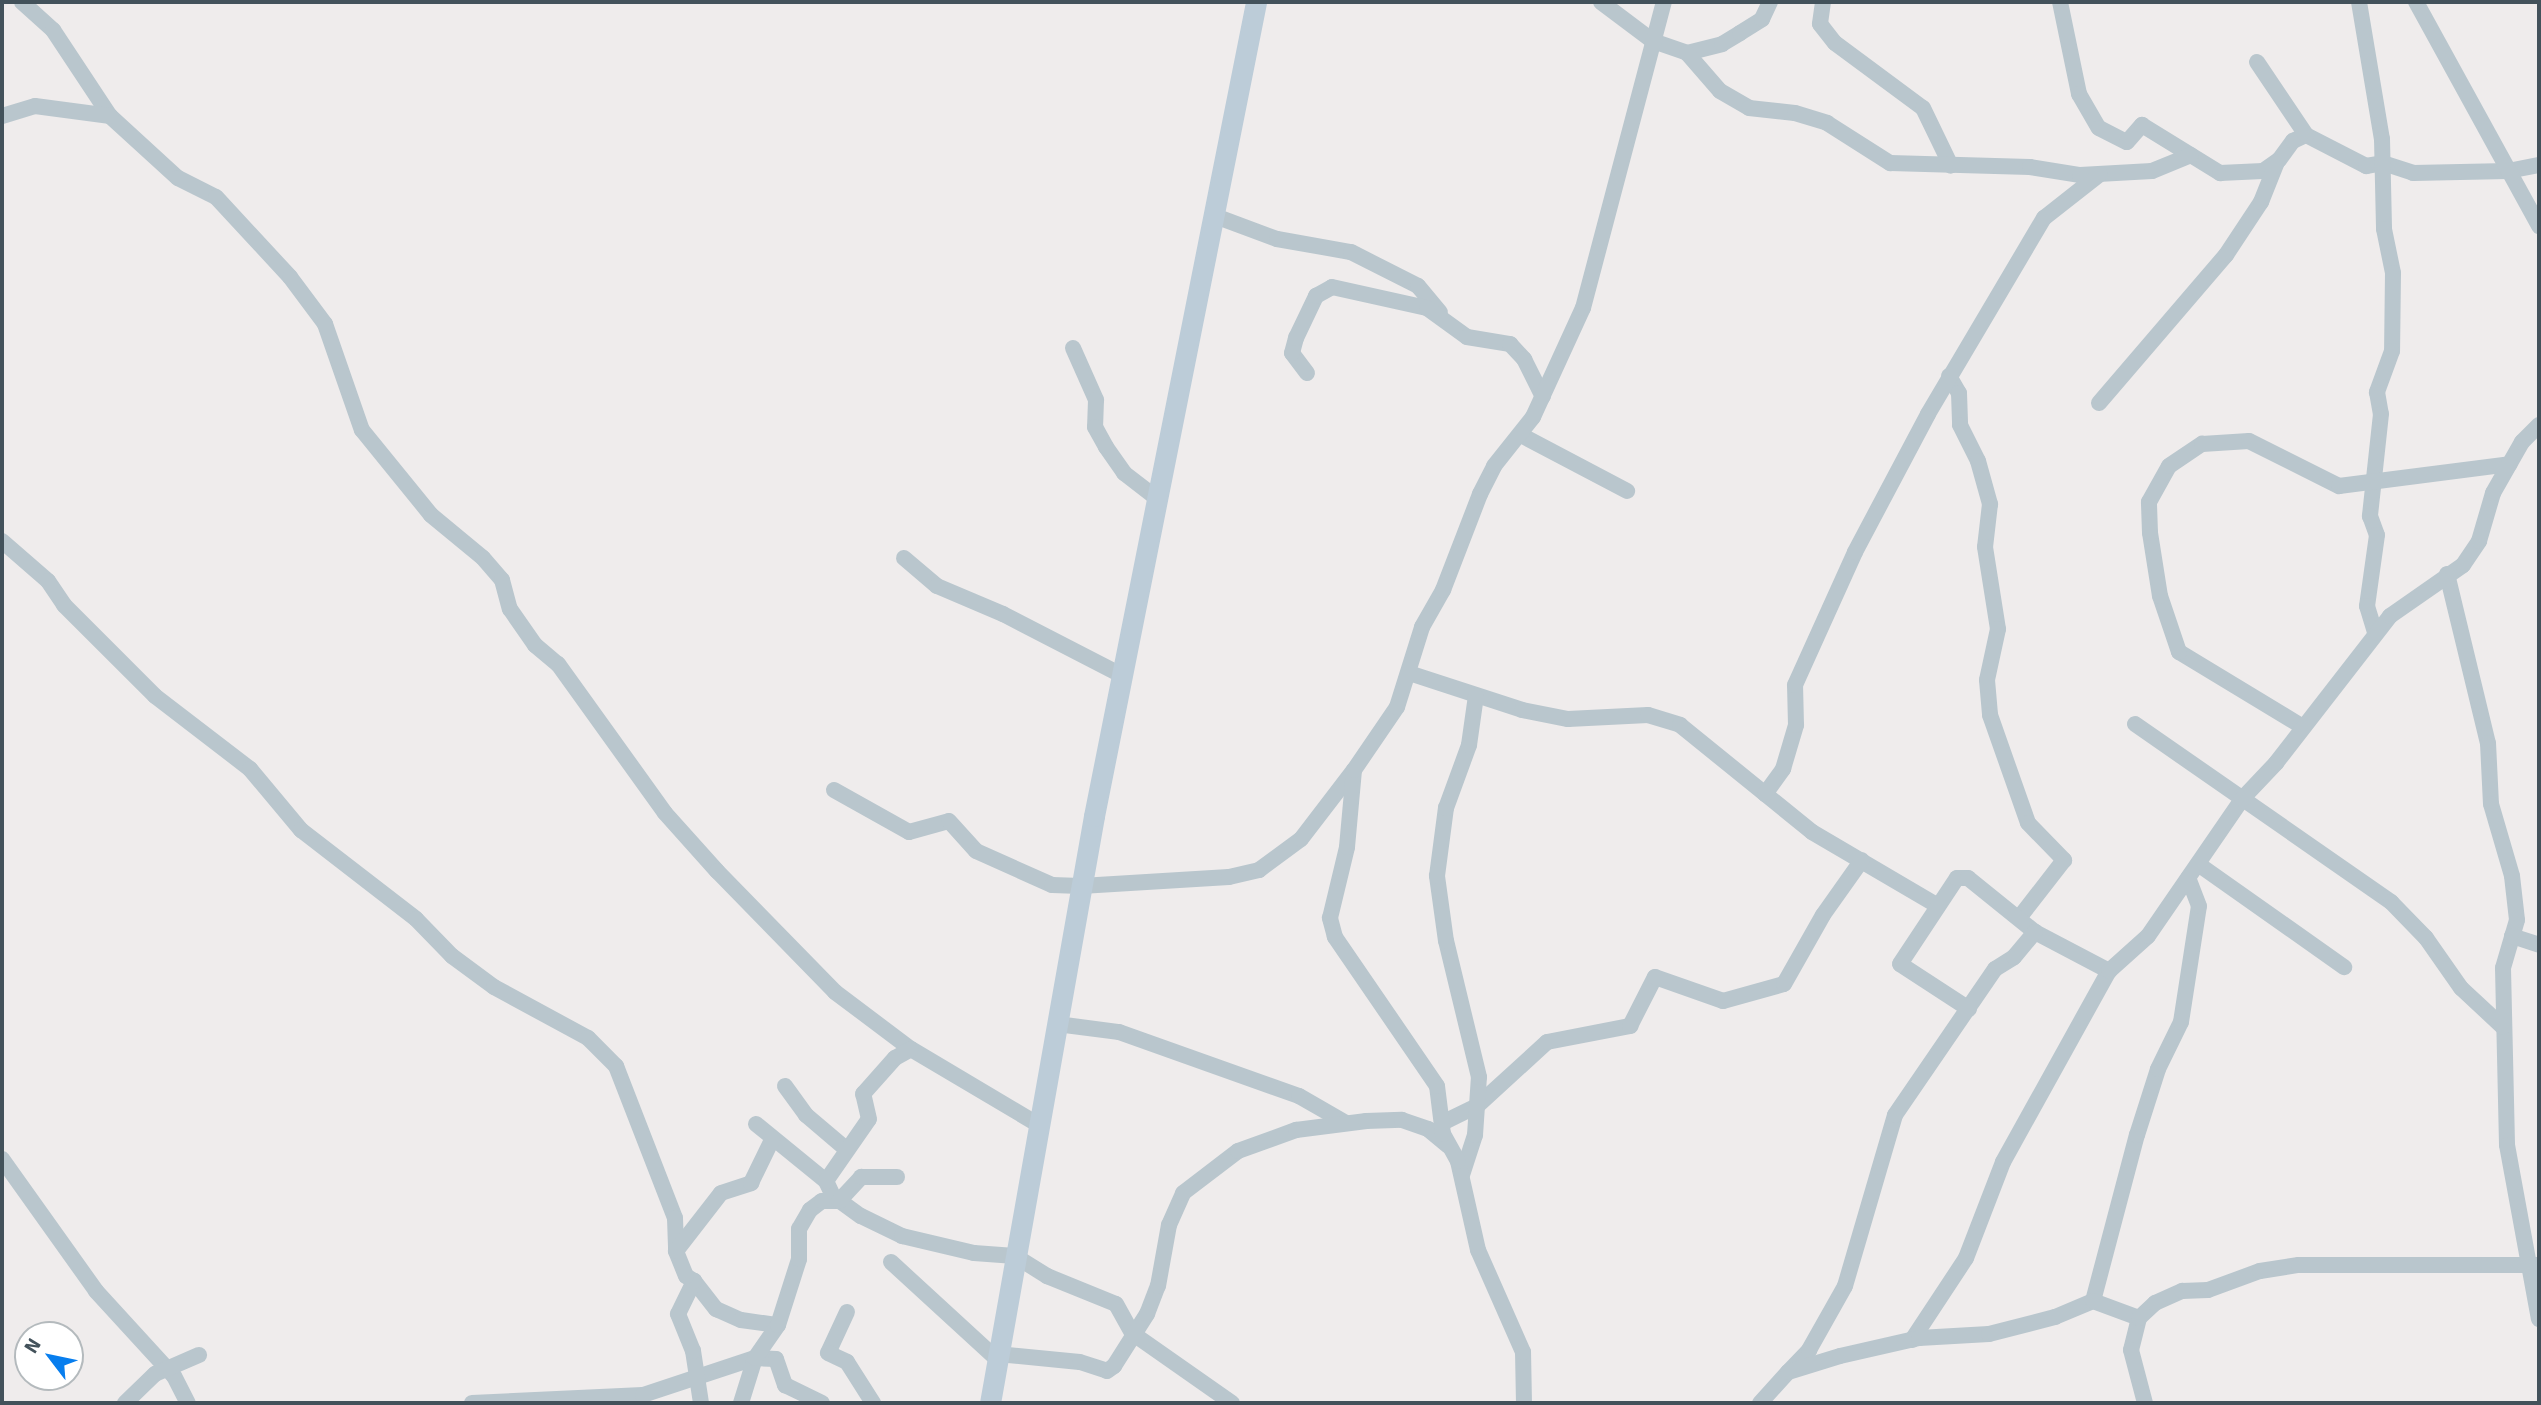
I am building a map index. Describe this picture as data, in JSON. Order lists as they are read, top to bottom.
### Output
{
  "north": "top left"
}
